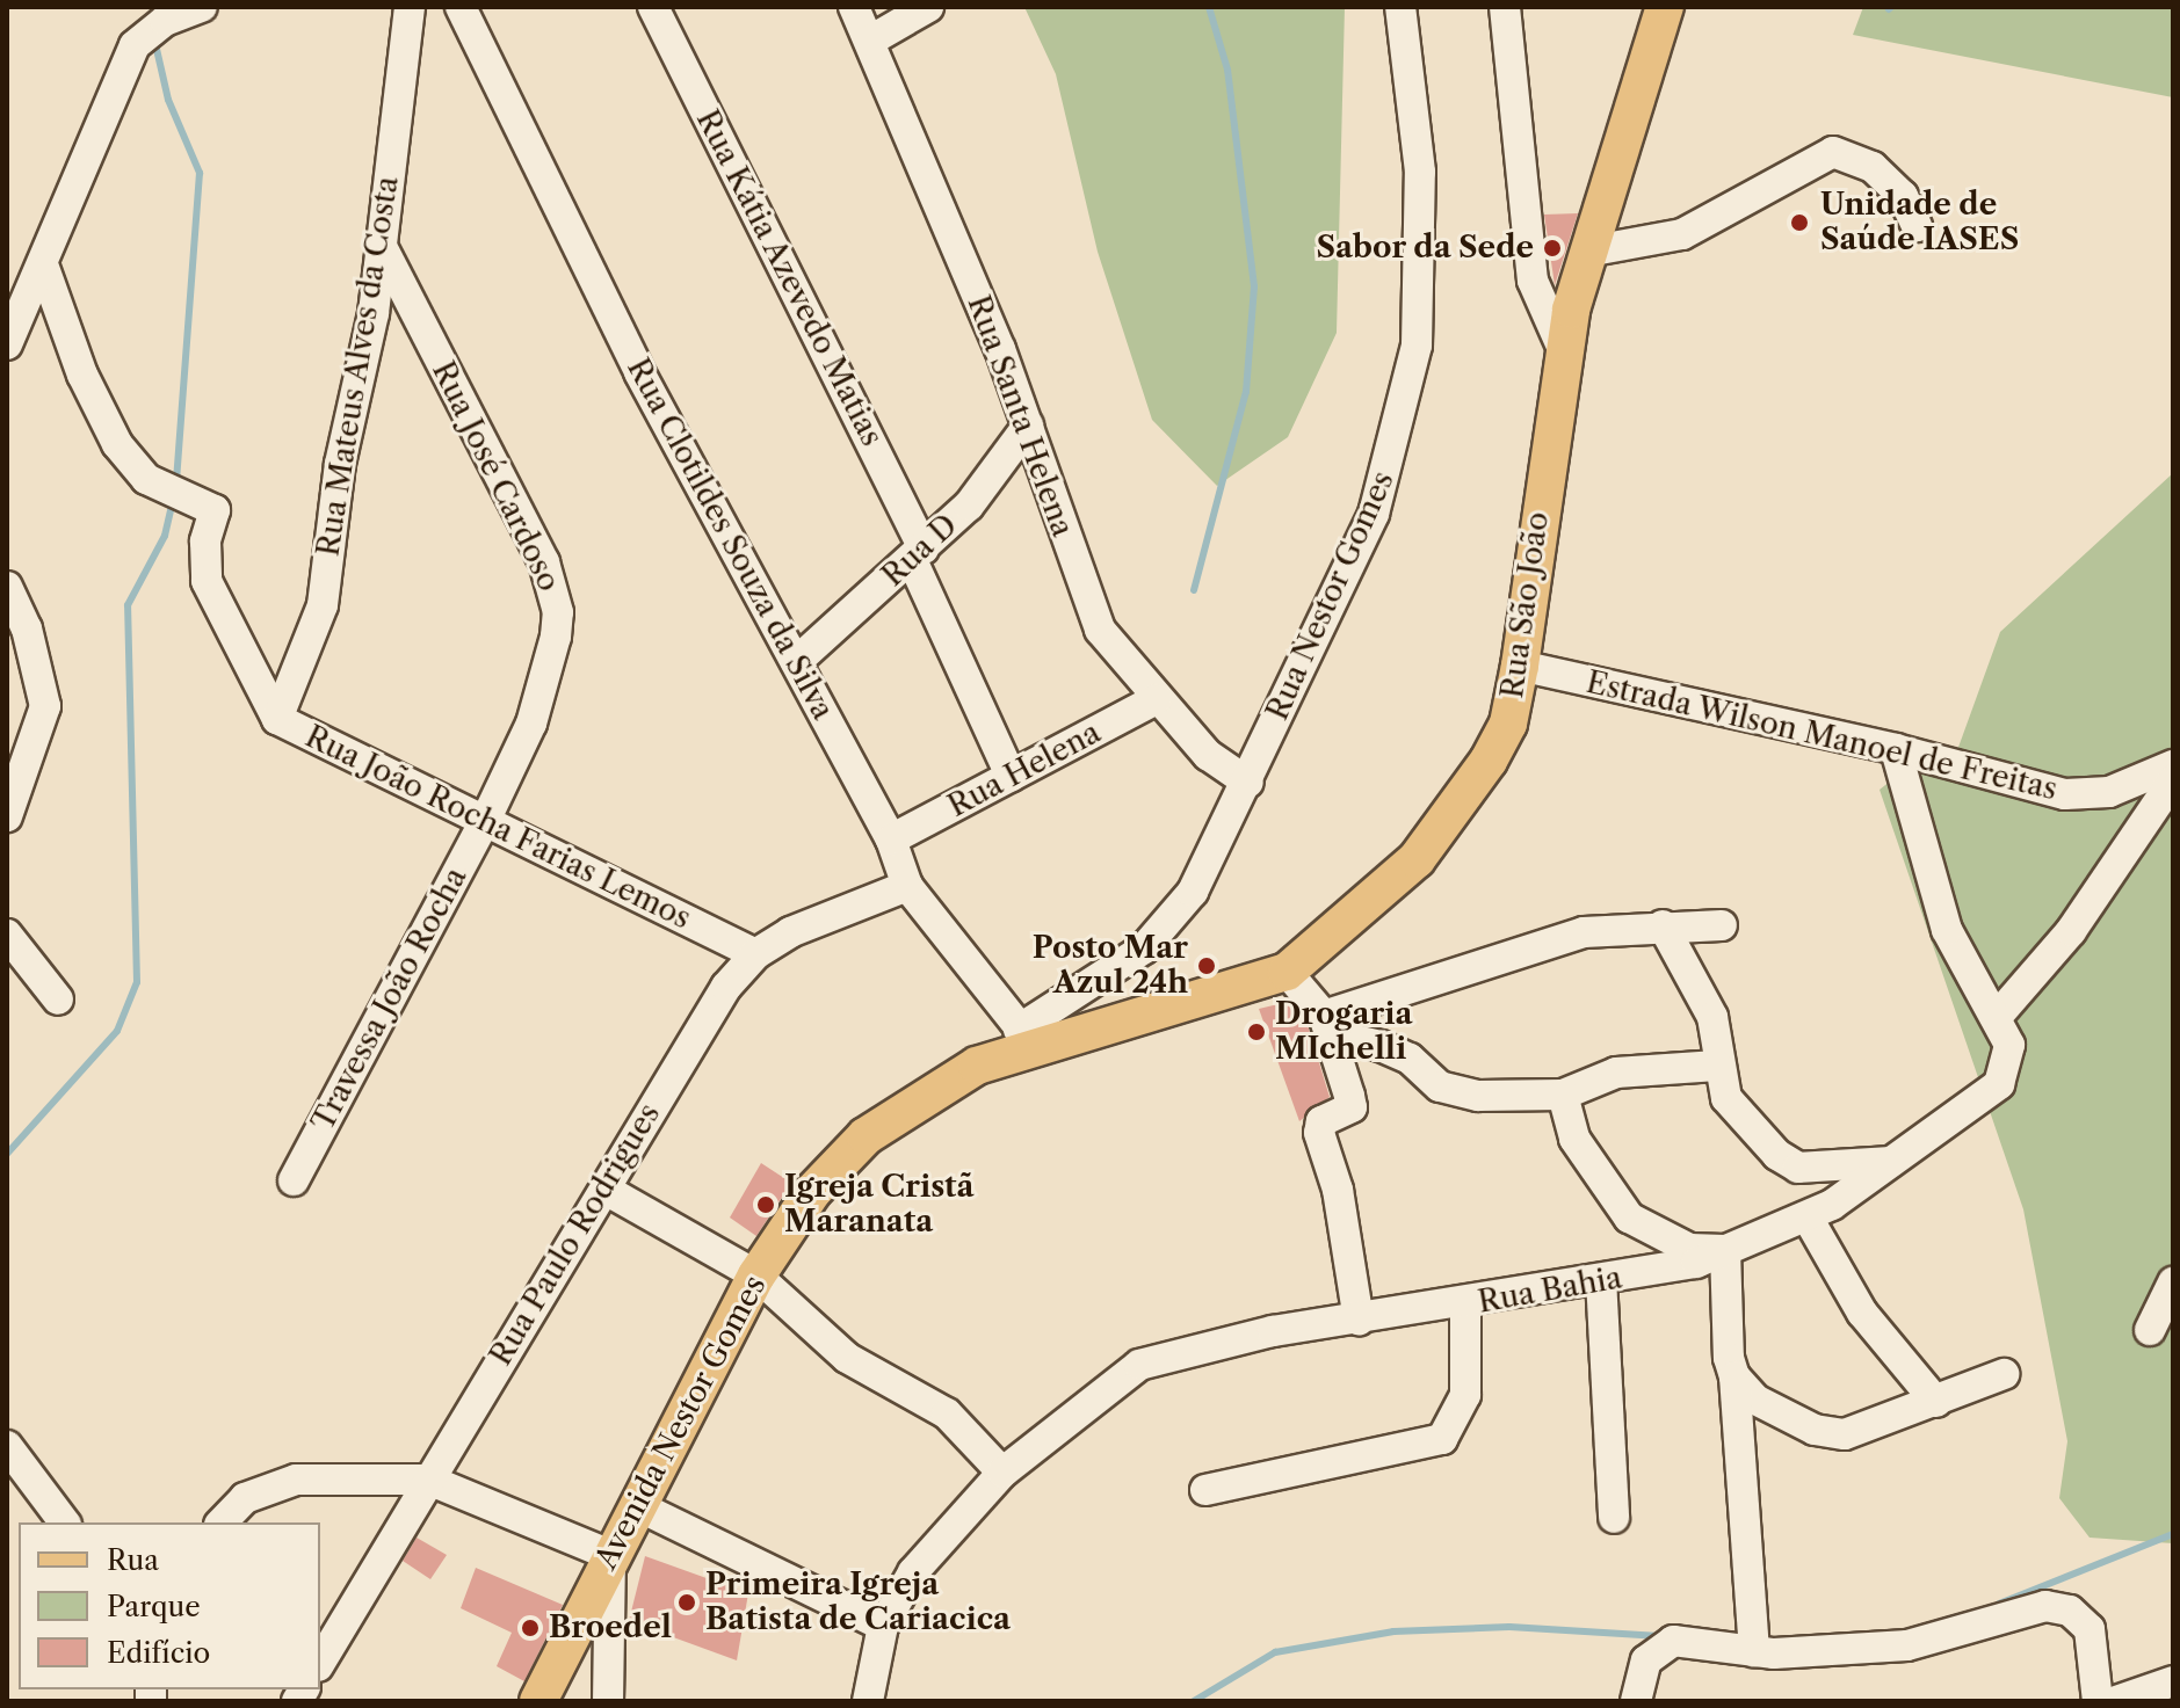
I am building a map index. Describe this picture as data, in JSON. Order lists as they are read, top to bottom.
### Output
{
  "streets": {
    "main road": ["Rua São João", "Avenida Nestor Gomes"],
    "street": [
      "Rua Kátia Azevedo Matias",
      "Rua Mateus Alves da Costa",
      "Rua Santa Helena",
      "Rua José Cardoso",
      "Rua Clotildes Souza da Silva",
      "Rua D",
      "Rua Nestor Gomes",
      "Estrada Wilson Manoel de Freitas",
      "Rua Helena",
      "Rua João Rocha Farias Lemos",
      "Travessa João Rocha",
      "Rua Paulo Rodrigues",
      "Rua Bahia"
    ]
  },
  "crossings": [
    ["Rua Kátia Azevedo Matias", "Rua D"],
    ["Rua Kátia Azevedo Matias", "Rua Helena"],
    ["Rua Mateus Alves da Costa", "Rua José Cardoso"],
    ["Rua Mateus Alves da Costa", "Rua João Rocha Farias Lemos"],
    ["Rua Santa Helena", "Rua D"],
    ["Rua Santa Helena", "Rua Nestor Gomes"],
    ["Rua Santa Helena", "Rua Helena"],
    ["Rua José Cardoso", "Rua João Rocha Farias Lemos"],
    ["Rua José Cardoso", "Travessa João Rocha"],
    ["Rua Clotildes Souza da Silva", "Rua D"],
    ["Rua Clotildes Souza da Silva", "Rua Nestor Gomes"],
    ["Rua Clotildes Souza da Silva", "Rua São João"],
    ["Rua Clotildes Souza da Silva", "Rua Helena"],
    ["Rua Clotildes Souza da Silva", "Rua Paulo Rodrigues"],
    ["Rua Clotildes Souza da Silva", "Avenida Nestor Gomes"],
    ["Rua Nestor Gomes", "Rua São João"],
    ["Rua Nestor Gomes", "Avenida Nestor Gomes"],
    ["Rua São João", "Estrada Wilson Manoel de Freitas"],
    ["Rua São João", "Avenida Nestor Gomes"],
    ["Estrada Wilson Manoel de Freitas", "Rua Bahia"],
    ["Rua João Rocha Farias Lemos", "Travessa João Rocha"],
    ["Rua João Rocha Farias Lemos", "Rua Paulo Rodrigues"]
  ],
  "places": [
    "Unidade de Saúde IASES",
    "Sabor da Sede",
    "Posto Mar Azul 24h",
    "Drogaria MIchelli",
    "Igreja Cristã Maranata",
    "Primeira Igreja Batista de Cariacica",
    "Broedel"
  ],
  "legend": ["Rua", "Parque", "Edifício"]
}
